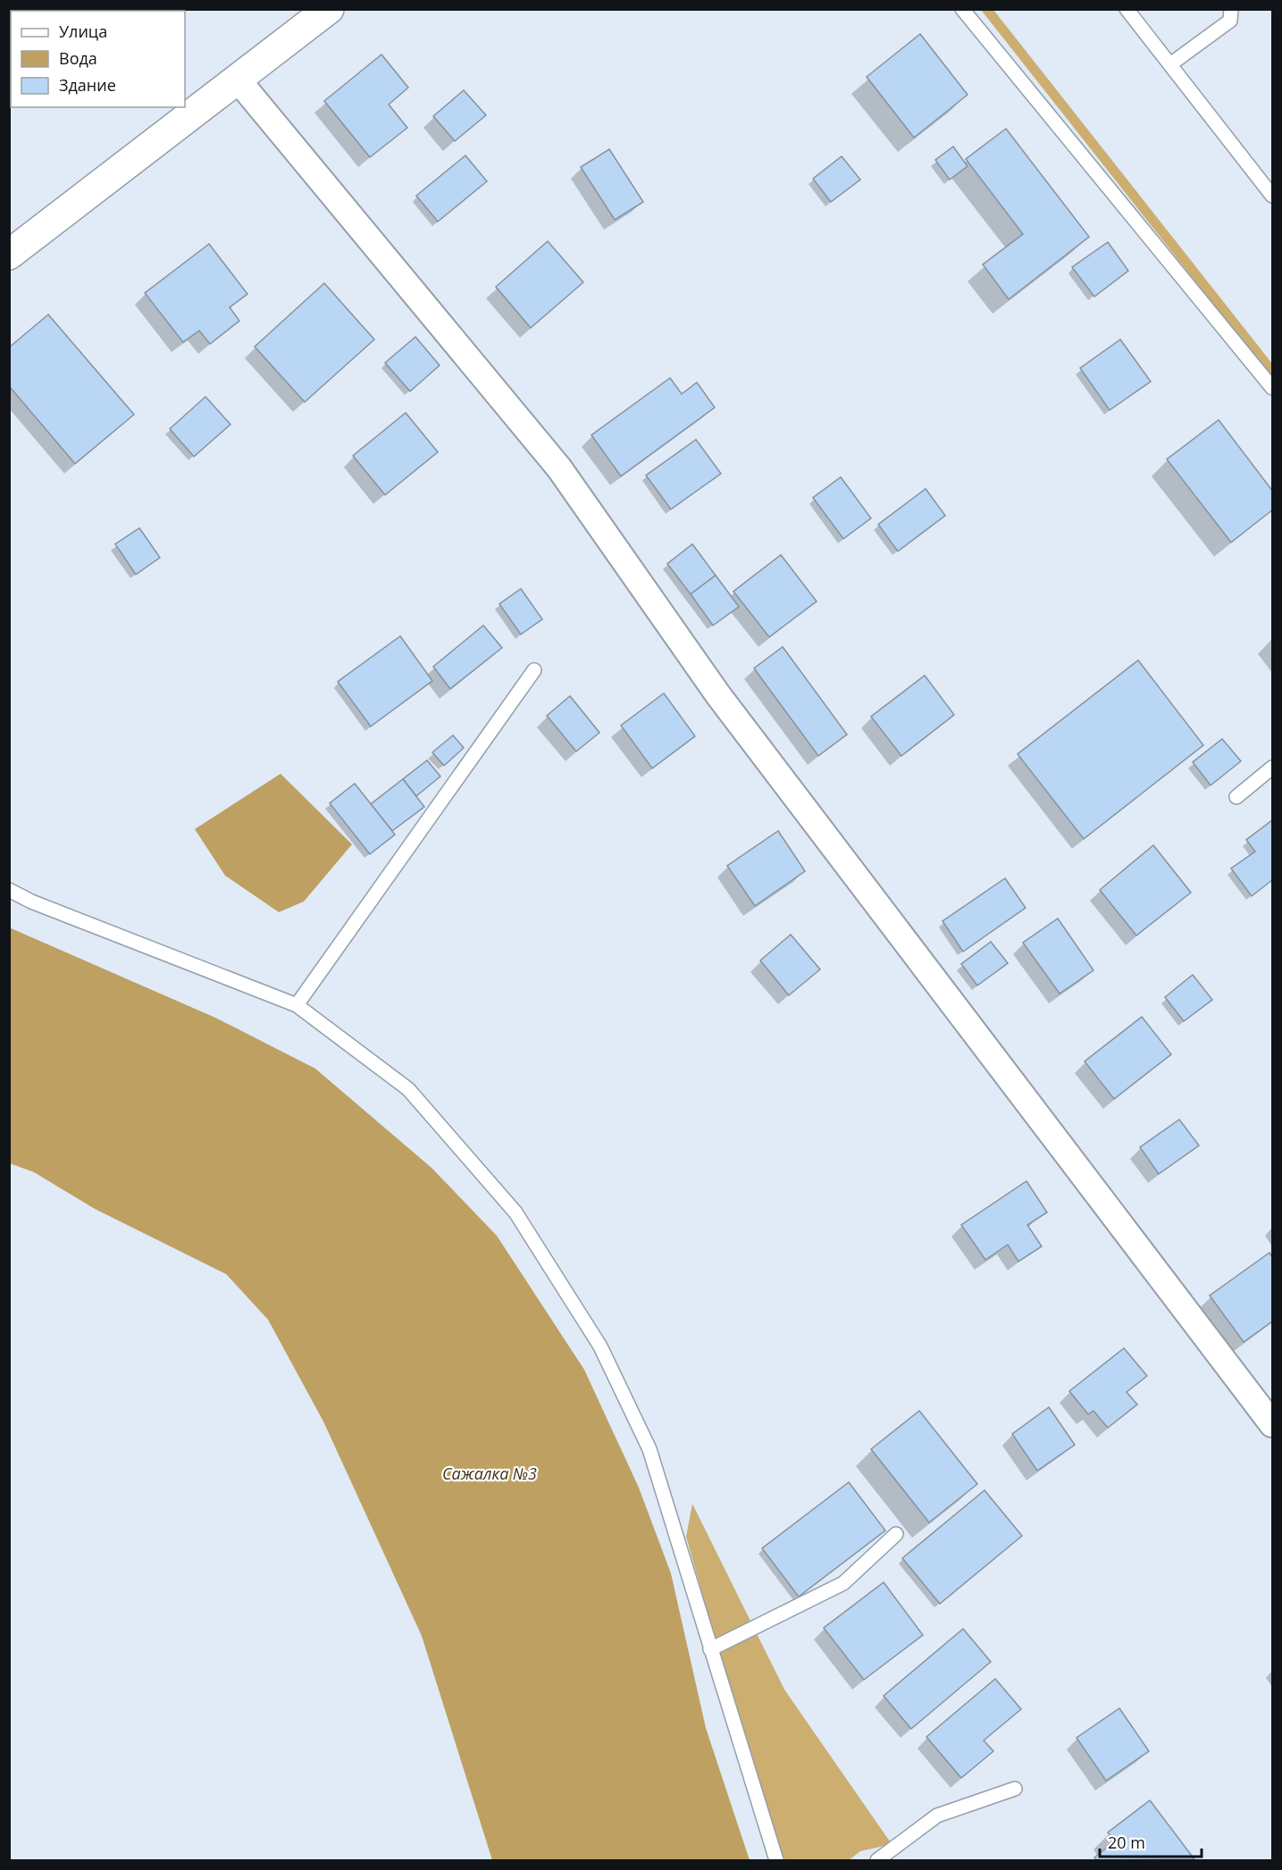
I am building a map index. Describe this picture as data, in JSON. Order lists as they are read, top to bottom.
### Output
{
  "water": ["Сажалка №3"],
  "legend": ["Улица", "Вода", "Здание"],
  "scale_bar": "20 m"
}
